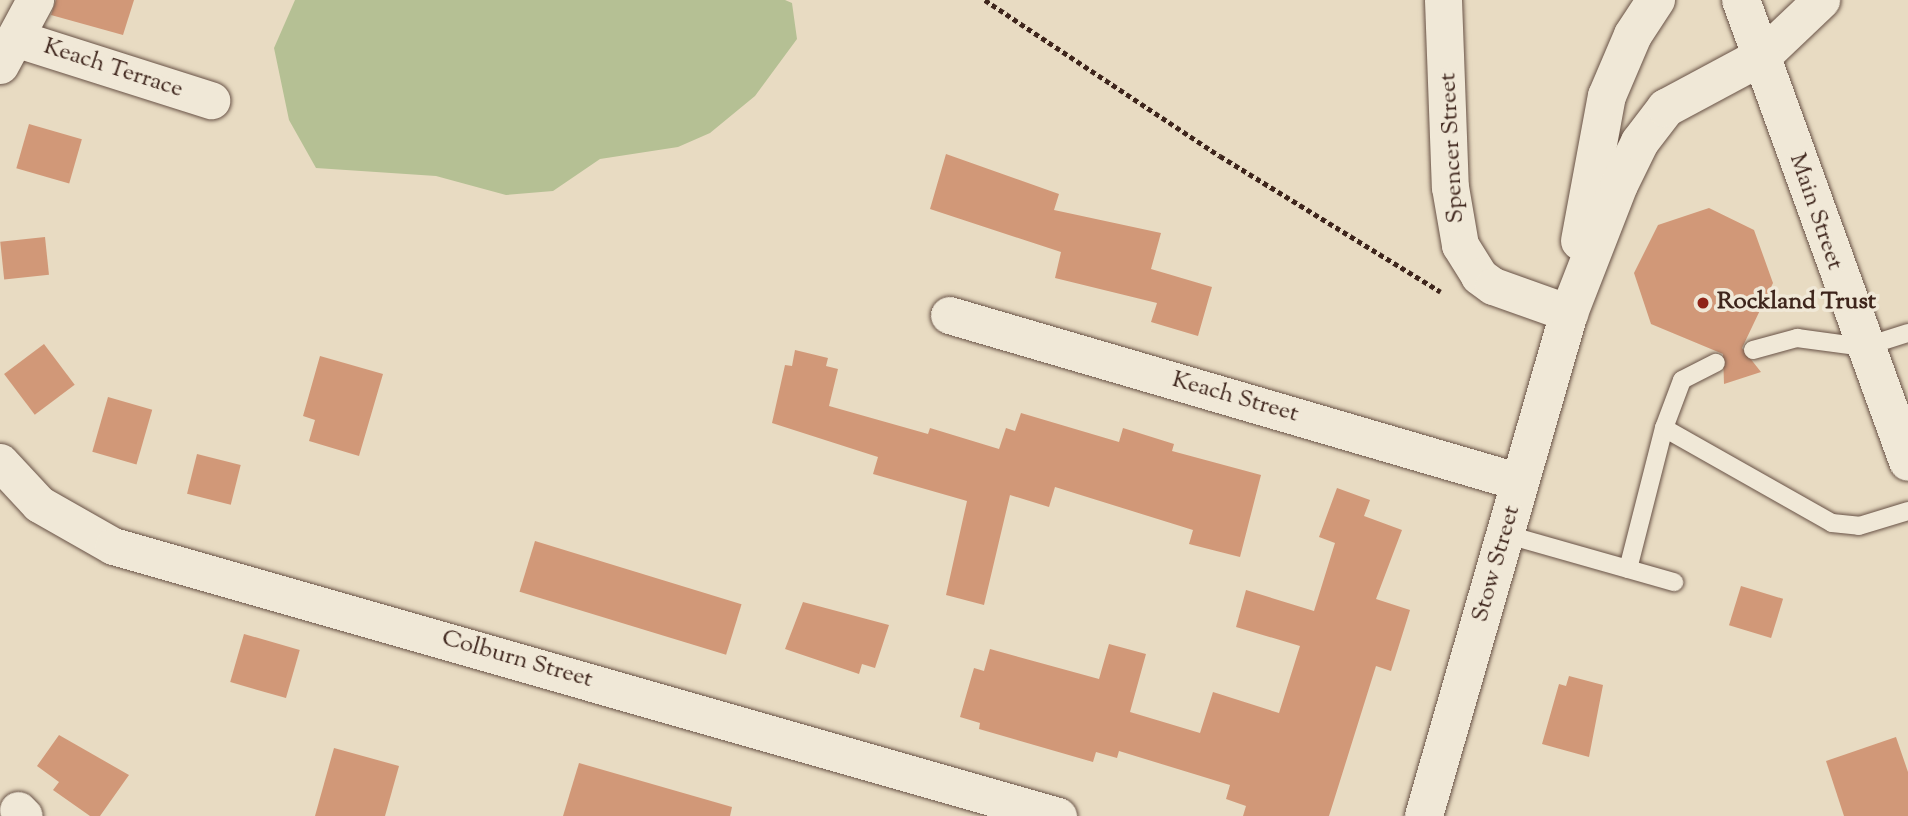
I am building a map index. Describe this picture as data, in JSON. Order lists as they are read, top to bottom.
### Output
{
  "streets": {
    "street": [
      "Keach Terrace",
      "Spencer Street",
      "Main Street",
      "Keach Street",
      "Stow Street",
      "Colburn Street"
    ]
  },
  "crossings": [
    ["Spencer Street", "Stow Street"],
    ["Main Street", "Stow Street"],
    ["Keach Street", "Stow Street"]
  ],
  "places": ["Rockland Trust"]
}
